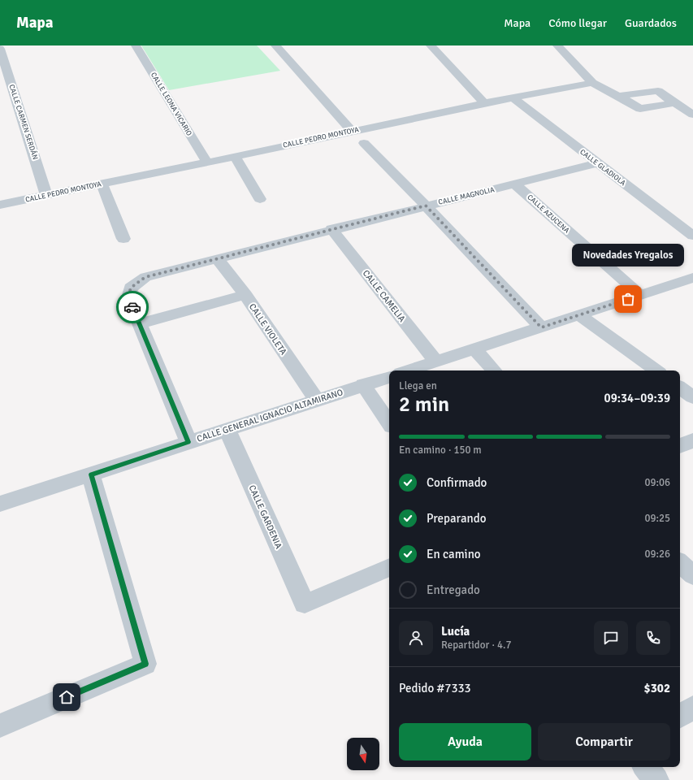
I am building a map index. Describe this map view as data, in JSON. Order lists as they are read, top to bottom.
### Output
{
  "streets": {
    "street": [
      "CALLE LEONA VICARIO",
      "CALLE CARMEN SERDÁN",
      "CALLE PEDRO MONTOYA",
      "CALLE GLADIOLA",
      "CALLE MAGNOLIA",
      "CALLE AZUCENA",
      "CALLE CAMELIA",
      "CALLE VIOLETA",
      "CALLE GENERAL IGNACIO ALTAMIRANO",
      "CALLE GARDENIA"
    ]
  },
  "crossings": [
    ["CALLE LEONA VICARIO", "CALLE PEDRO MONTOYA"],
    ["CALLE CARMEN SERDÁN", "CALLE PEDRO MONTOYA"],
    ["CALLE PEDRO MONTOYA", "CALLE GLADIOLA"],
    ["CALLE GLADIOLA", "CALLE MAGNOLIA"],
    ["CALLE MAGNOLIA", "CALLE AZUCENA"],
    ["CALLE MAGNOLIA", "CALLE CAMELIA"],
    ["CALLE MAGNOLIA", "CALLE VIOLETA"],
    ["CALLE VIOLETA", "CALLE GENERAL IGNACIO ALTAMIRANO"],
    ["CALLE GENERAL IGNACIO ALTAMIRANO", "CALLE GARDENIA"]
  ],
  "places": ["Novedades Yregalos"],
  "north": "bottom",
  "page": {
    "header": "Mapa",
    "nav": ["Mapa", "Cómo llegar", "Guardados"],
    "bubble": "Novedades Yregalos",
    "heading": ["2 min", "Llega en", "09:34–09:39"],
    "panel": [
      "Lucía",
      "Repartidor · 4.7",
      "Pedido #7333",
      "$302"
    ],
    "bar": "En camino · 150 m",
    "list": [
      ["Confirmado", "09:06"],
      ["Preparando", "09:25"],
      ["En camino", "09:26"],
      "Entregado"
    ],
    "buttons": ["Ayuda", "Compartir"]
  }
}
